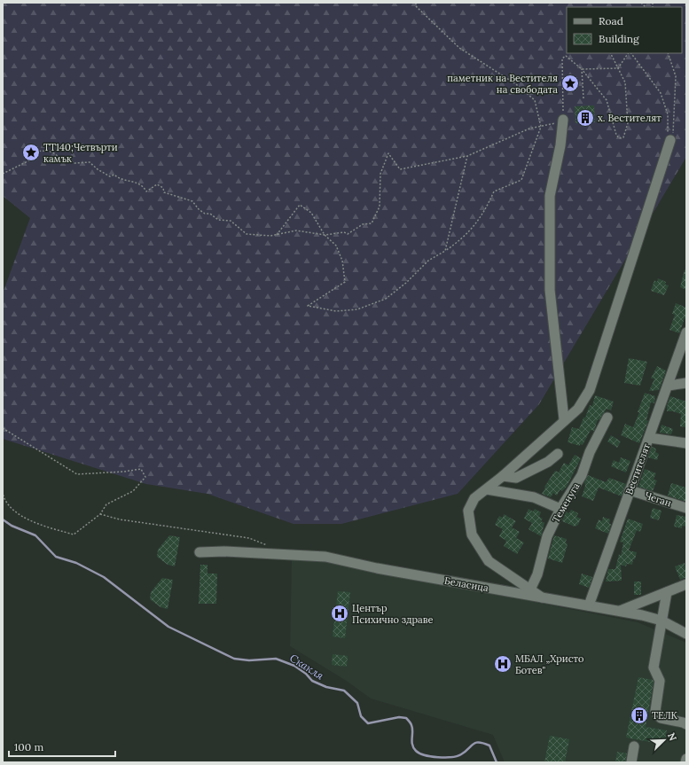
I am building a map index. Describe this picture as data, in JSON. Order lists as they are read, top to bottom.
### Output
{
  "streets": {
    "street": [
      "Вестителят",
      "Чеган",
      "Теменуга",
      "Беласица"
    ]
  },
  "crossings": [
    ["Вестителят", "Чеган"],
    ["Вестителят", "Беласица"]
  ],
  "water": ["Скакля"],
  "places": {
    "place": ["паметник на Вестителя на свободата", "TT140;Четвърти камък"],
    "building": ["х. Вестителят", "ТЕЛК"],
    "hospital": ["Център Психично здраве", "МБАЛ „Христо Ботев\""]
  },
  "legend": ["Road", "Building"],
  "scale_bar": "100 m",
  "north": "top right"
}
